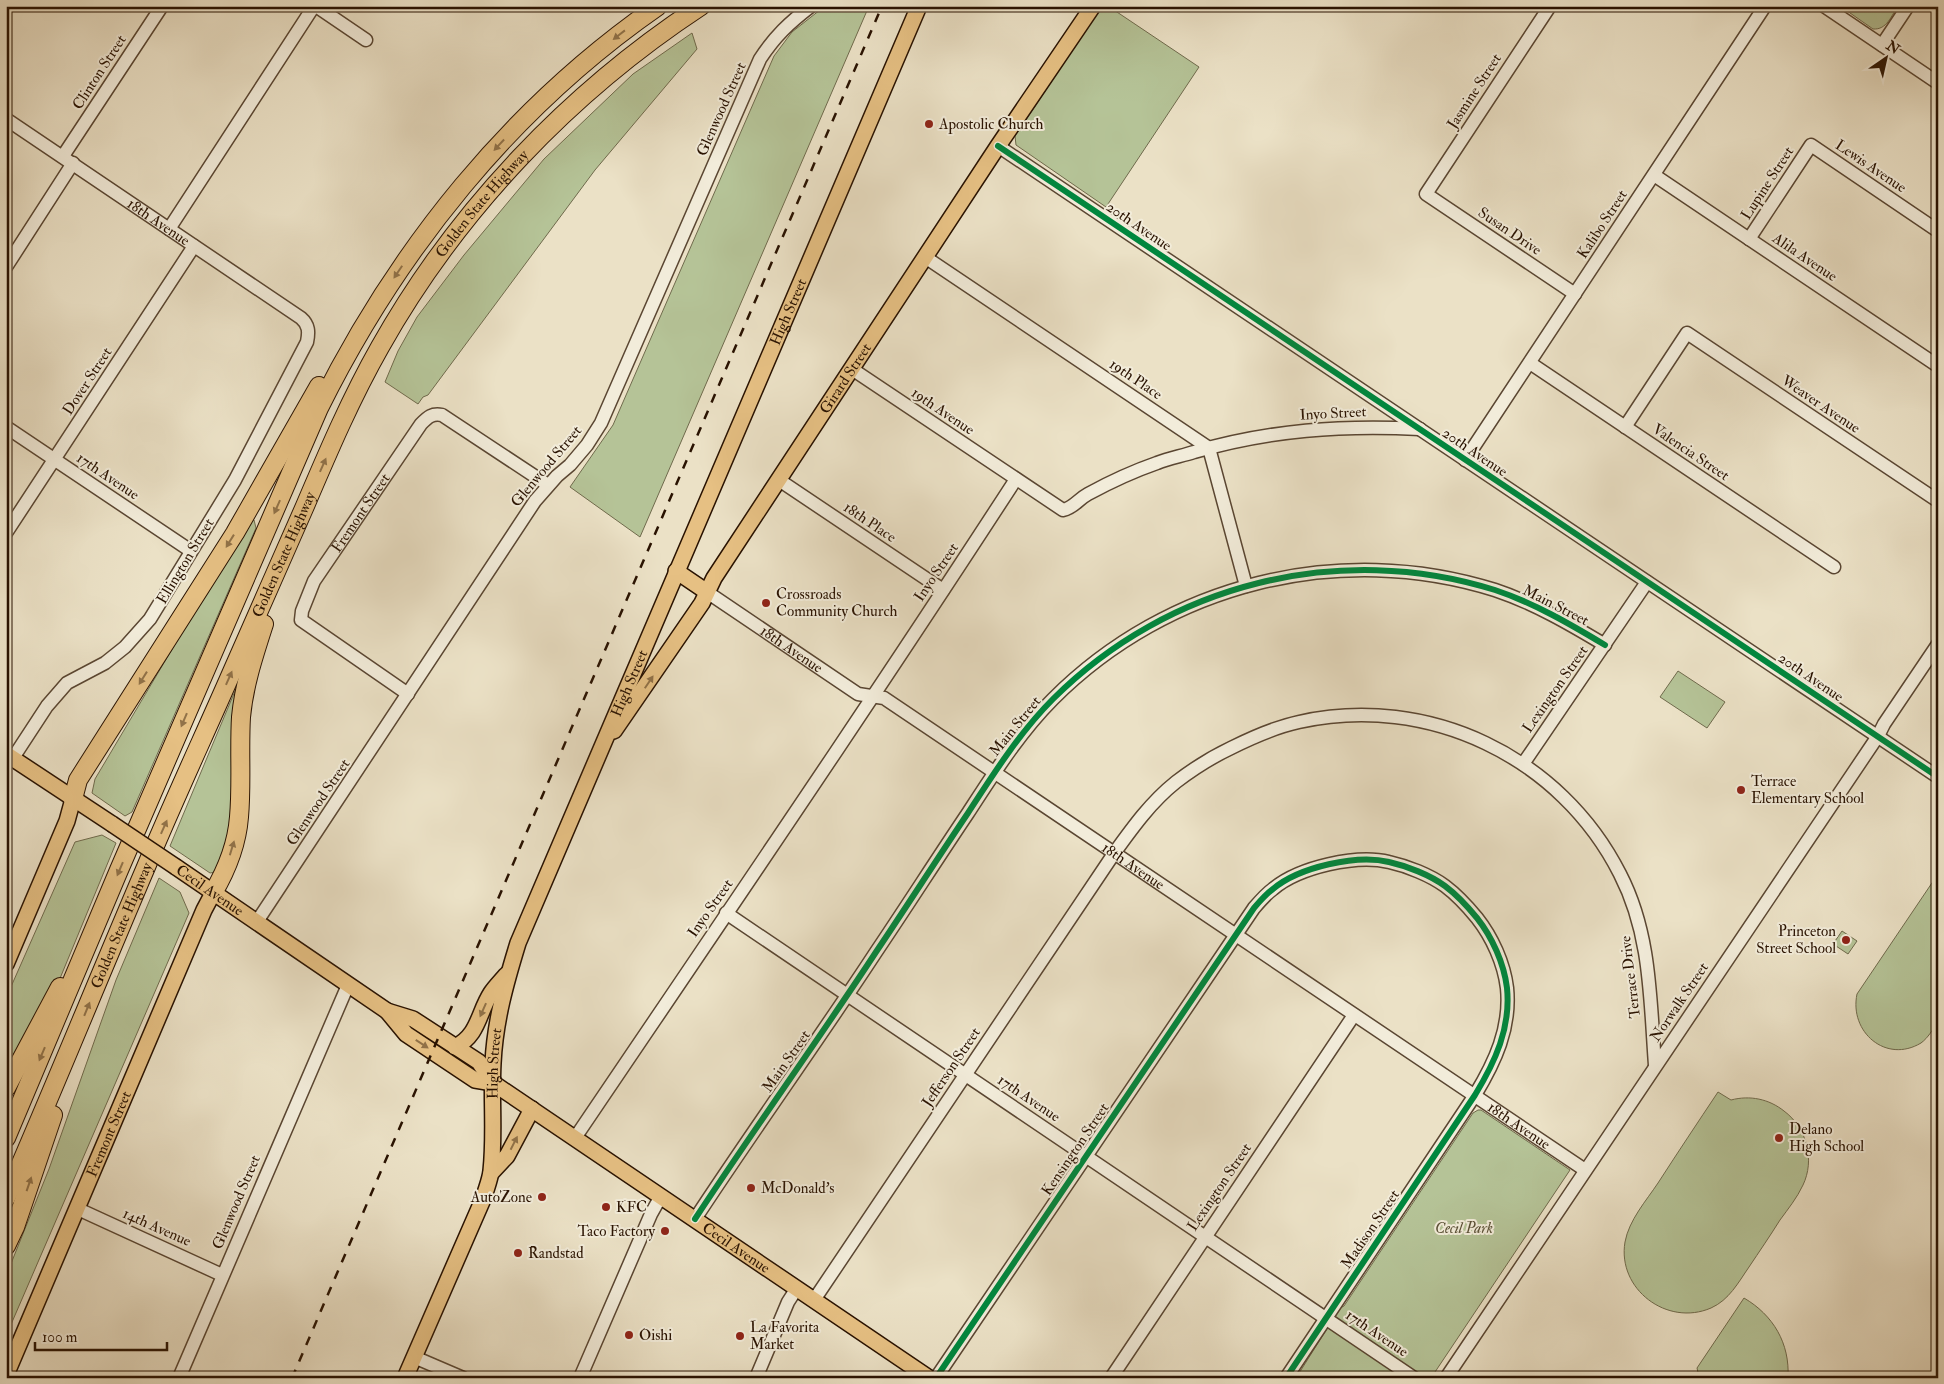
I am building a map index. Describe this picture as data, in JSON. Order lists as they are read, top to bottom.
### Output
{
  "streets": {
    "highway": ["Golden State Highway"],
    "main road": [
      "18th Avenue",
      "High Street",
      "Girard Street",
      "Fremont Street",
      "Cecil Avenue"
    ],
    "street": [
      "Clinton Street",
      "Jasmine Street",
      "Glenwood Street",
      "Lewis Avenue",
      "Lupine Street",
      "Kalibo Street",
      "20th Avenue",
      "Susan Drive",
      "Alila Avenue",
      "19th Place",
      "Dover Street",
      "Weaver Avenue",
      "19th Avenue",
      "Inyo Street",
      "Valencia Street",
      "17th Avenue",
      "18th Place",
      "Ellington Street",
      "Main Street",
      "Lexington Street",
      "Terrace Drive",
      "Norwalk Street",
      "Jefferson Street",
      "Kensington Street",
      "14th Avenue",
      "Madison Street"
    ]
  },
  "crossings": [
    ["Clinton Street", "18th Avenue"],
    ["Jasmine Street", "Susan Drive"],
    ["Glenwood Street", "Fremont Street"],
    ["Glenwood Street", "Cecil Avenue"],
    ["Glenwood Street", "14th Avenue"],
    ["Lewis Avenue", "Lupine Street"],
    ["Lupine Street", "Alila Avenue"],
    ["18th Avenue", "High Street"],
    ["18th Avenue", "Girard Street"],
    ["18th Avenue", "Dover Street"],
    ["18th Avenue", "Inyo Street"],
    ["18th Avenue", "Ellington Street"],
    ["18th Avenue", "Main Street"],
    ["18th Avenue", "Lexington Street"],
    ["18th Avenue", "Terrace Drive"],
    ["18th Avenue", "Norwalk Street"],
    ["18th Avenue", "Jefferson Street"],
    ["18th Avenue", "Kensington Street"],
    ["18th Avenue", "Madison Street"],
    ["Kalibo Street", "20th Avenue"],
    ["Kalibo Street", "Susan Drive"],
    ["Kalibo Street", "Alila Avenue"],
    ["Kalibo Street", "Valencia Street"],
    ["20th Avenue", "Girard Street"],
    ["20th Avenue", "Inyo Street"],
    ["20th Avenue", "Lexington Street"],
    ["20th Avenue", "Norwalk Street"],
    ["High Street", "Girard Street"],
    ["High Street", "Cecil Avenue"],
    ["Girard Street", "19th Place"],
    ["Girard Street", "19th Avenue"],
    ["Girard Street", "18th Place"],
    ["19th Place", "Inyo Street"],
    ["Dover Street", "17th Avenue"],
    ["Weaver Avenue", "Valencia Street"],
    ["19th Avenue", "Inyo Street"],
    ["Inyo Street", "17th Avenue"],
    ["Inyo Street", "18th Place"],
    ["Inyo Street", "Cecil Avenue"],
    ["17th Avenue", "Ellington Street"],
    ["17th Avenue", "Main Street"],
    ["17th Avenue", "Lexington Street"],
    ["17th Avenue", "Jefferson Street"],
    ["17th Avenue", "Kensington Street"],
    ["17th Avenue", "Madison Street"],
    ["Fremont Street", "Cecil Avenue"],
    ["Fremont Street", "14th Avenue"],
    ["Ellington Street", "Cecil Avenue"],
    ["Main Street", "Lexington Street"],
    ["Main Street", "Cecil Avenue"],
    ["Lexington Street", "Terrace Drive"],
    ["Cecil Avenue", "Jefferson Street"],
    ["Terrace Drive", "Norwalk Street"],
    ["Terrace Drive", "Jefferson Street"],
    ["Kensington Street", "Madison Street"]
  ],
  "parks": ["Cecil Park"],
  "places": [
    "Apostolic Church",
    "Crossroads Community Church",
    "Terrace Elementary School",
    "Princeton Street School",
    "Delano High School",
    "McDonald's",
    "AutoZone",
    "KFC",
    "Taco Factory",
    "Randstad",
    "Oishi",
    "La Favorita Market"
  ],
  "scale_bar": "100 m",
  "north": "top right"
}
